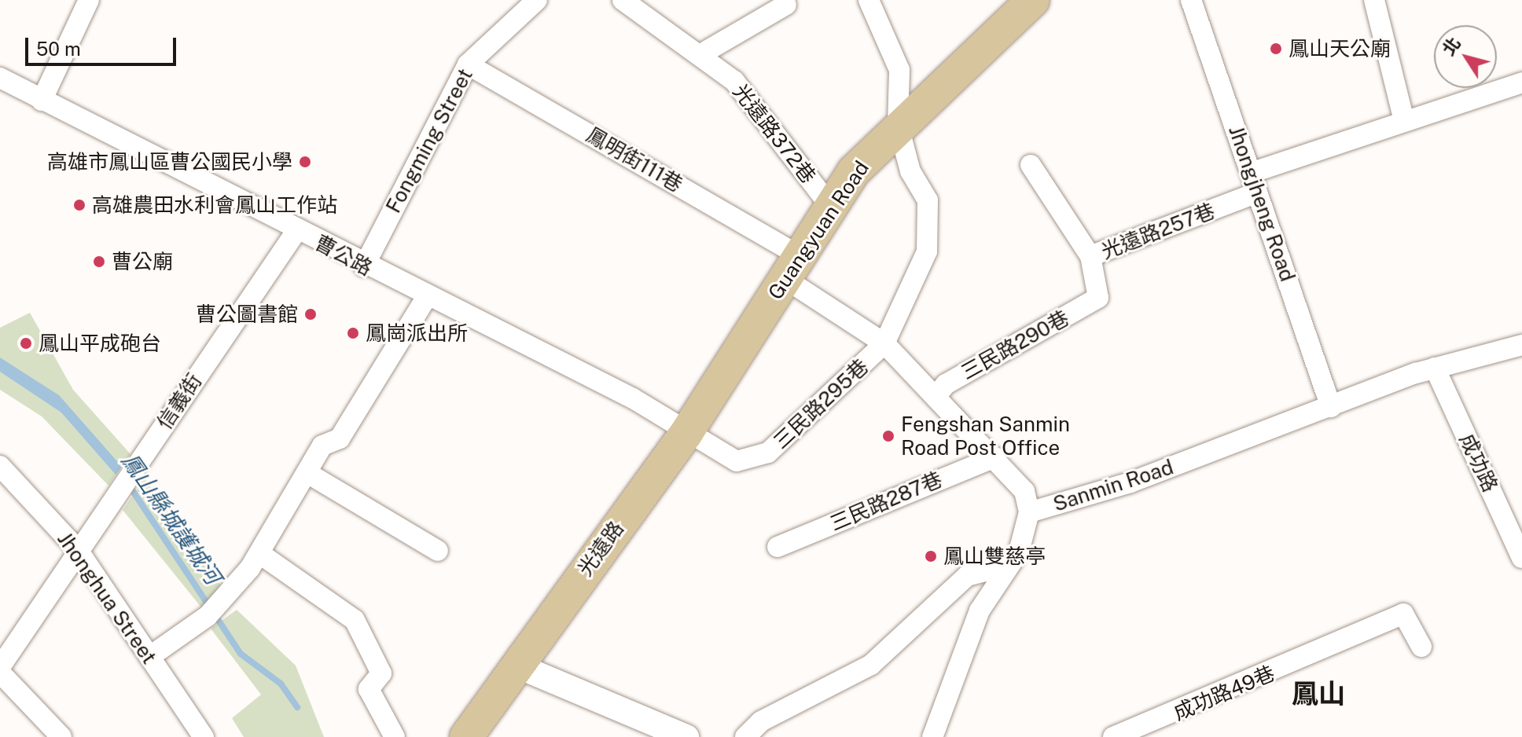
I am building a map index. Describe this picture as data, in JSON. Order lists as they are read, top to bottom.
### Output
{
  "streets": {
    "main road": ["Guangyuan Road", "光遠路"],
    "street": [
      "光遠路372巷",
      "Fongming Street",
      "鳳明街111巷",
      "Jhongjheng Road",
      "光遠路257巷",
      "曹公路",
      "三民路290巷",
      "信義街",
      "三民路295巷",
      "成功路",
      "Sanmin Road",
      "三民路287巷",
      "Jhonghua Street",
      "成功路49巷"
    ]
  },
  "crossings": [
    ["光遠路372巷", "Guangyuan Road"],
    ["Fongming Street", "鳳明街111巷"],
    ["Fongming Street", "曹公路"],
    ["鳳明街111巷", "Guangyuan Road"],
    ["鳳明街111巷", "Sanmin Road"],
    ["Jhongjheng Road", "光遠路257巷"],
    ["Jhongjheng Road", "Sanmin Road"],
    ["Guangyuan Road", "曹公路"],
    ["Guangyuan Road", "三民路295巷"],
    ["Guangyuan Road", "Sanmin Road"],
    ["Guangyuan Road", "光遠路"],
    ["光遠路257巷", "三民路290巷"],
    ["曹公路", "信義街"],
    ["曹公路", "三民路295巷"],
    ["曹公路", "光遠路"],
    ["三民路290巷", "Sanmin Road"],
    ["信義街", "Jhonghua Street"],
    ["三民路295巷", "Sanmin Road"],
    ["三民路295巷", "光遠路"],
    ["成功路", "Sanmin Road"],
    ["Sanmin Road", "三民路287巷"]
  ],
  "districts": ["鳳山"],
  "water": ["鳳山縣城護城河"],
  "places": [
    "鳳山天公廟",
    "高雄市鳳山區曹公國民小學",
    "高雄農田水利會鳳山工作站",
    "曹公廟",
    "曹公圖書館",
    "鳳崗派出所",
    "鳳山平成砲台",
    "Fengshan Sanmin Road Post Office",
    "鳳山雙慈亭"
  ],
  "scale_bar": "50 m",
  "north": "top left"
}
